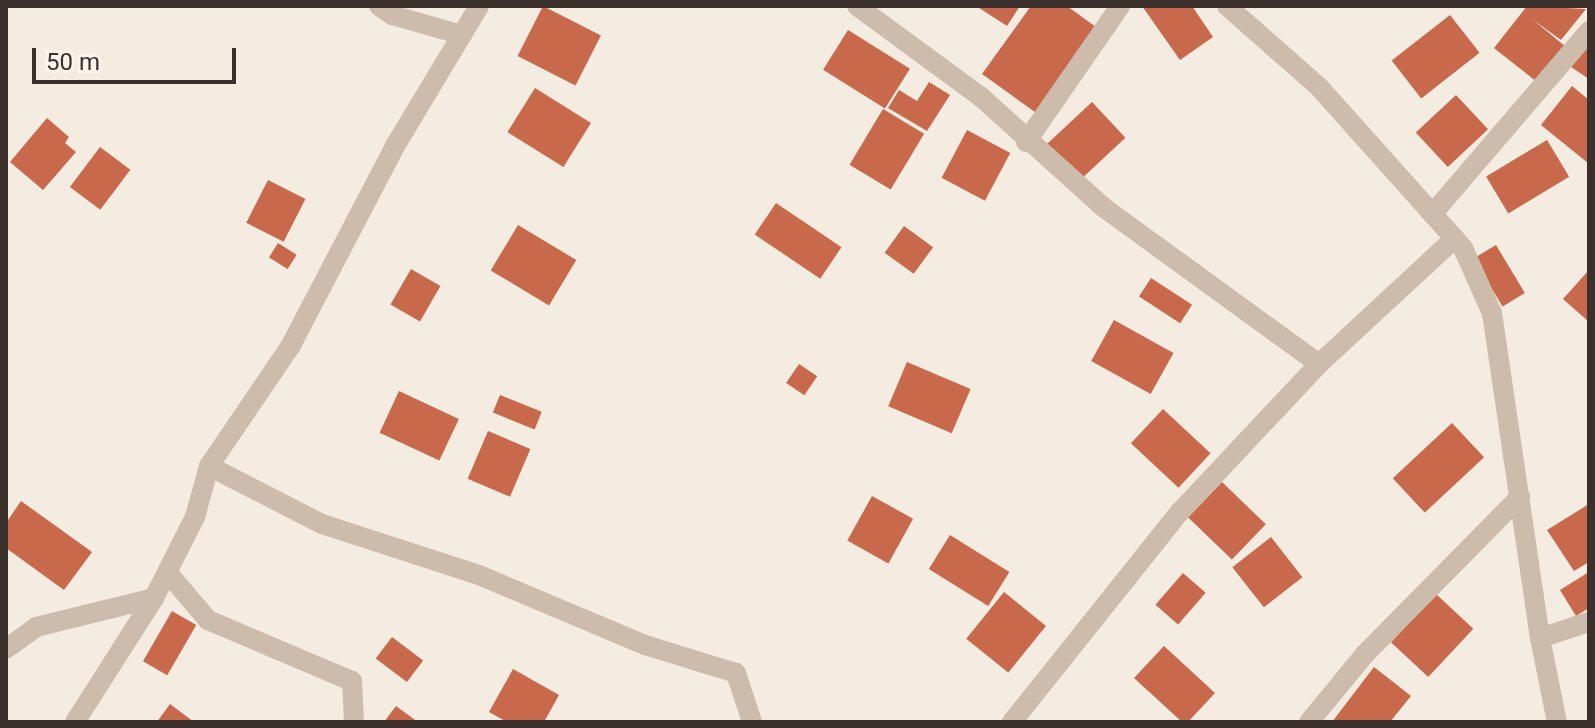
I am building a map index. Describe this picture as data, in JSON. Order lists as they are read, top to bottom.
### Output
{
  "scale_bar": "50 m"
}
